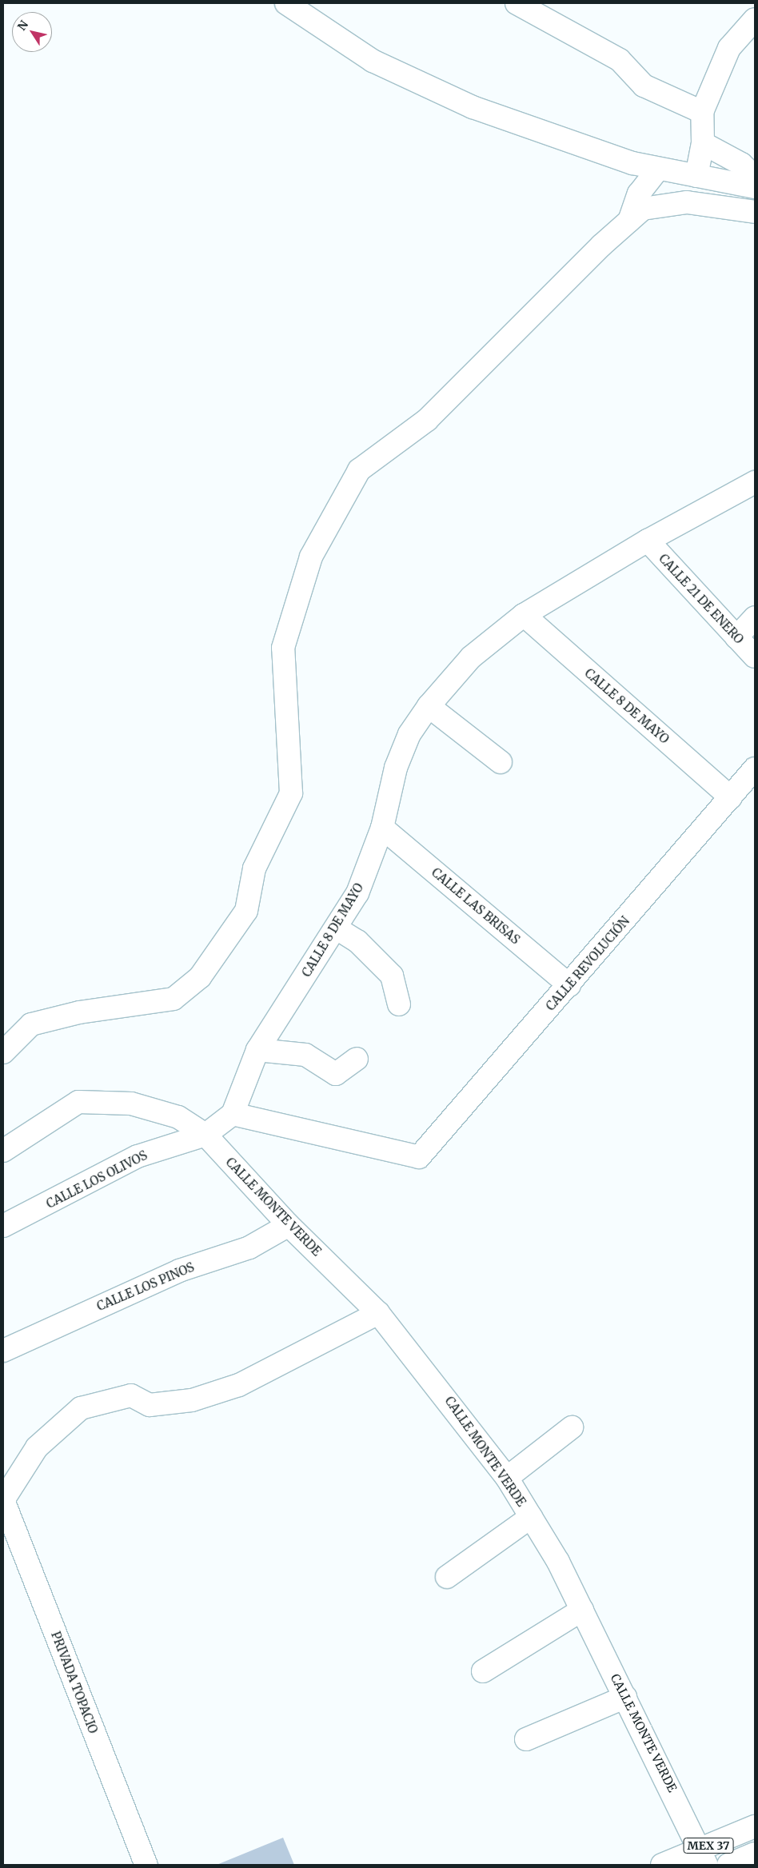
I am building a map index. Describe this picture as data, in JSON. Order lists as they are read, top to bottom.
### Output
{
  "streets": {
    "street": [
      "CALLE 21 DE ENERO",
      "CALLE 8 DE MAYO",
      "CALLE LAS BRISAS",
      "CALLE REVOLUCIÓN",
      "CALLE LOS OLIVOS",
      "CALLE MONTE VERDE",
      "CALLE LOS PINOS",
      "PRIVADA TOPACIO",
      "MEX 37"
    ]
  },
  "crossings": [
    ["CALLE 21 DE ENERO", "CALLE 8 DE MAYO"],
    ["CALLE 8 DE MAYO", "CALLE LAS BRISAS"],
    ["CALLE 8 DE MAYO", "CALLE REVOLUCIÓN"],
    ["CALLE 8 DE MAYO", "CALLE LOS OLIVOS"],
    ["CALLE LAS BRISAS", "CALLE REVOLUCIÓN"],
    ["CALLE REVOLUCIÓN", "CALLE LOS OLIVOS"],
    ["CALLE LOS OLIVOS", "CALLE MONTE VERDE"],
    ["CALLE MONTE VERDE", "CALLE LOS PINOS"],
    ["CALLE MONTE VERDE", "MEX 37"]
  ],
  "north": "top left"
}
